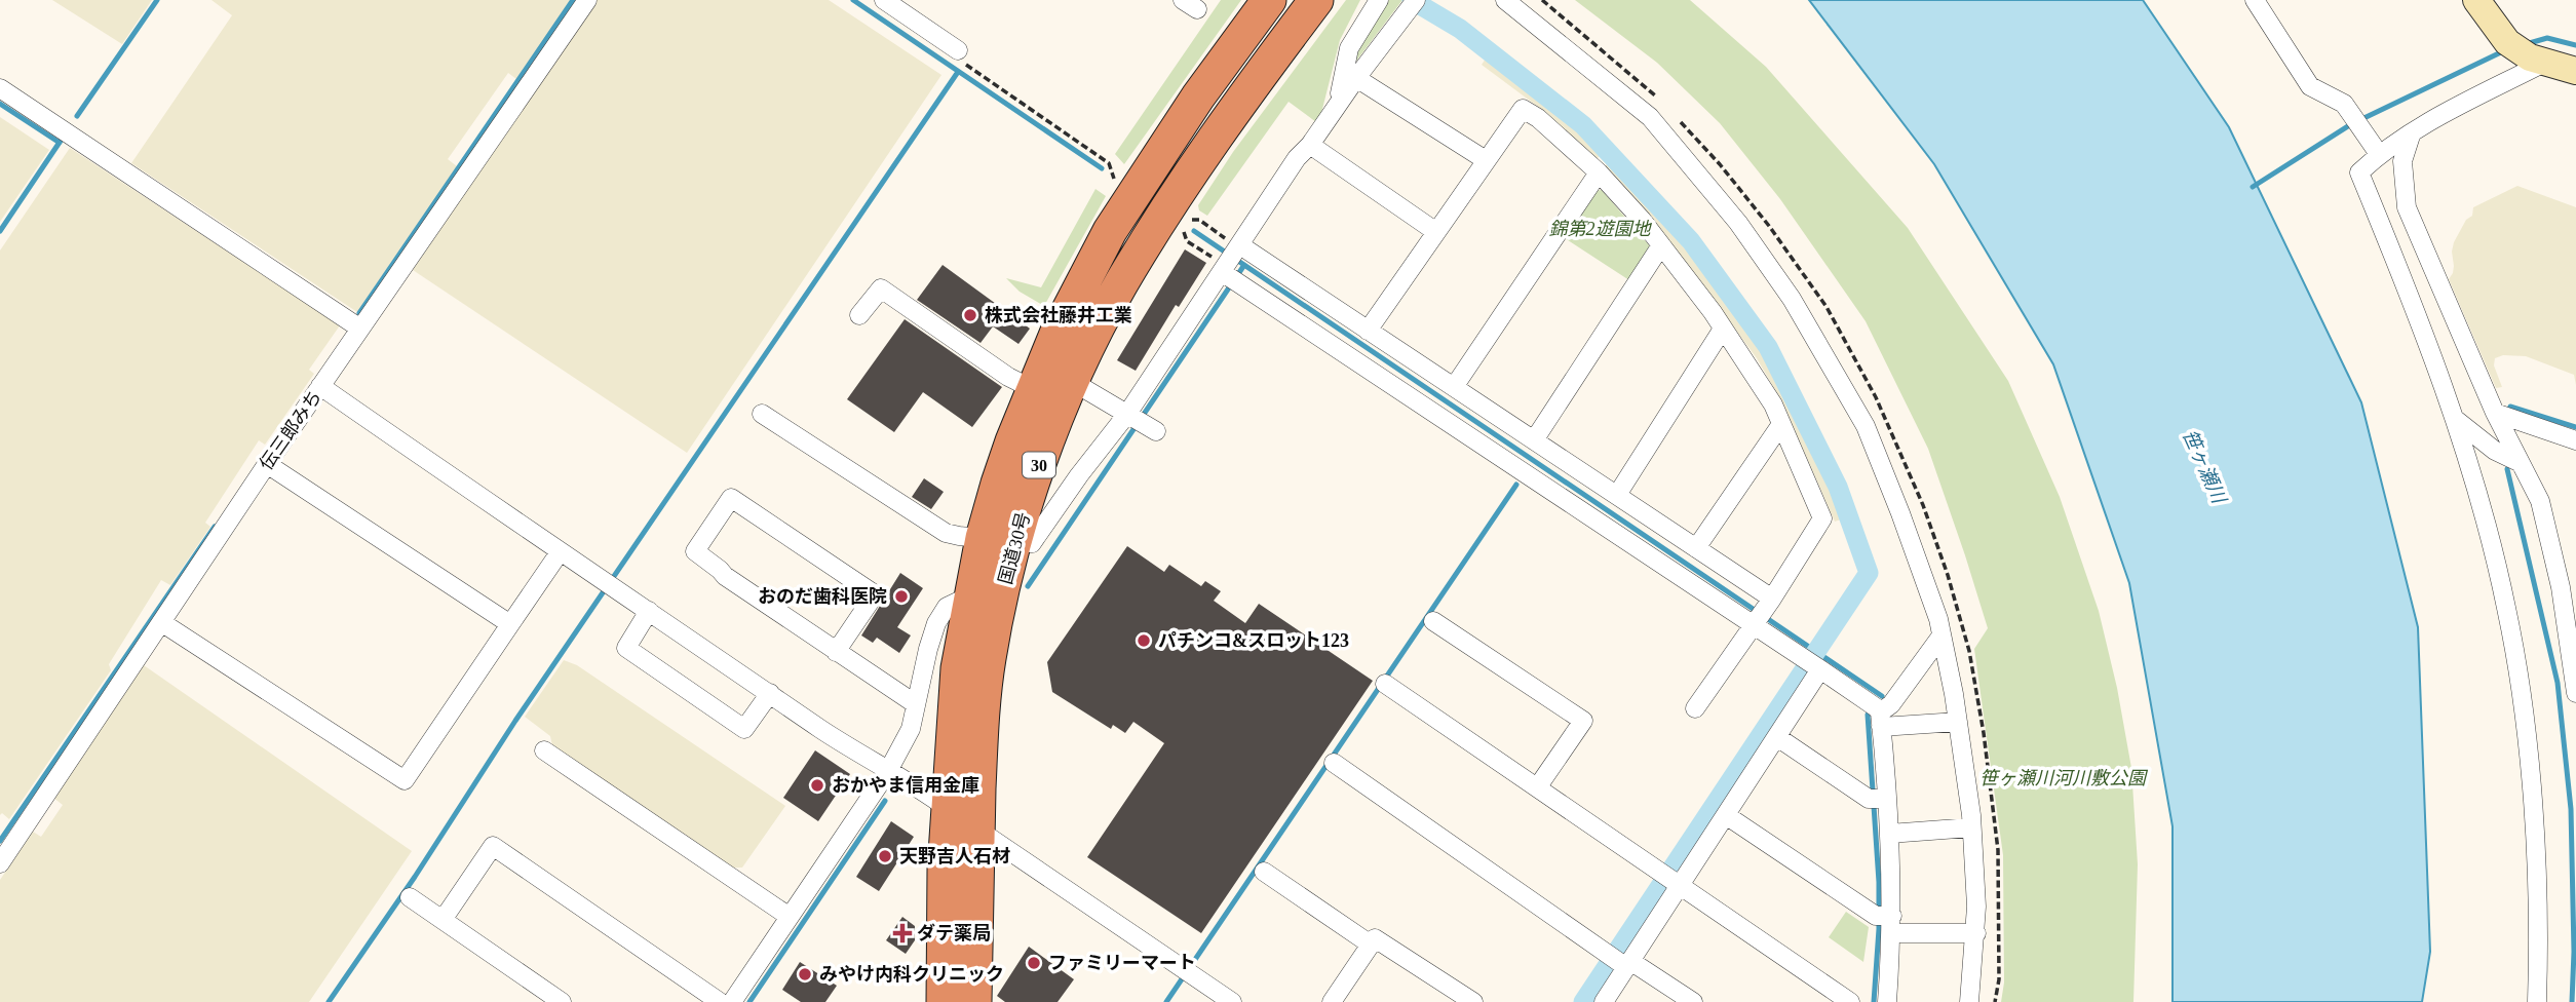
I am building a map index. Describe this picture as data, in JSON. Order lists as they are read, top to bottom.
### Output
{
  "streets": {
    "highway": ["30", "国道30号"],
    "street": ["伝三郎みち"]
  },
  "water": ["笹ヶ瀬川"],
  "parks": ["錦第2遊園地", "笹ヶ瀬川河川敷公園"],
  "places": {
    "other": [
      "株式会社藤井工業",
      "おのだ歯科医院",
      "パチンコ&スロット123",
      "おかやま信用金庫",
      "天野吉人石材",
      "ファミリーマート",
      "みやけ内科クリニック"
    ],
    "health": ["ダテ薬局"]
  }
}
